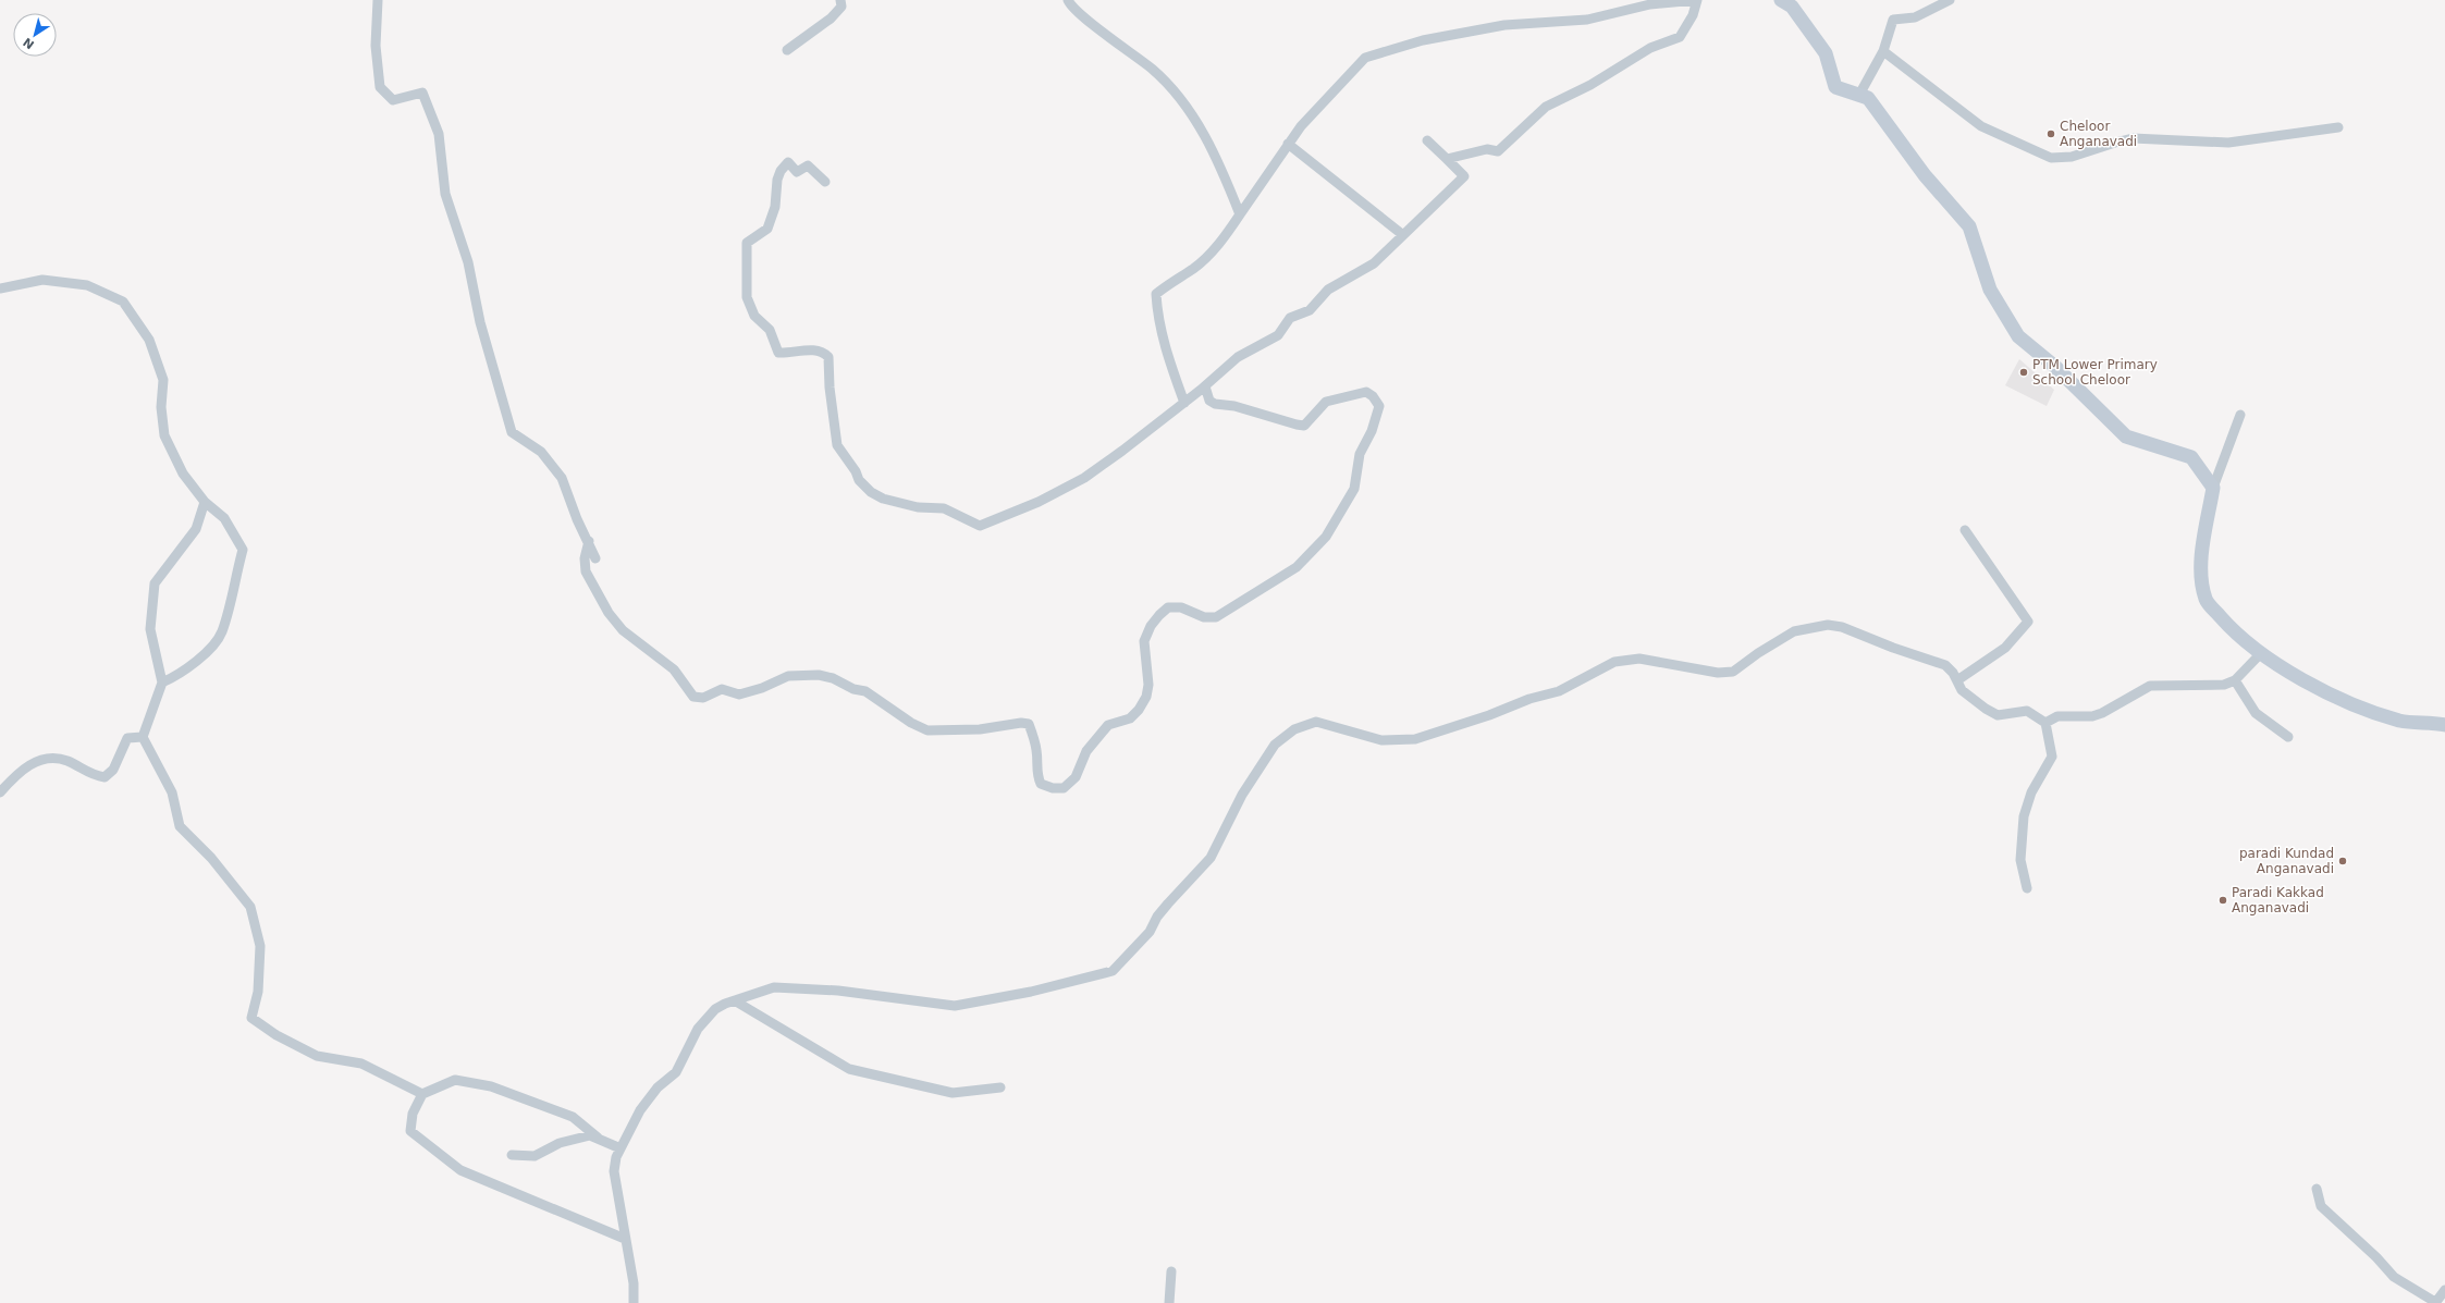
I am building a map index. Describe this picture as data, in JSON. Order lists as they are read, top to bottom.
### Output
{
  "places": [
    "Cheloor Anganavadi",
    "PTM Lower Primary School Cheloor",
    "paradi Kundad Anganavadi",
    "Paradi Kakkad Anganavadi"
  ],
  "north": "bottom left"
}
